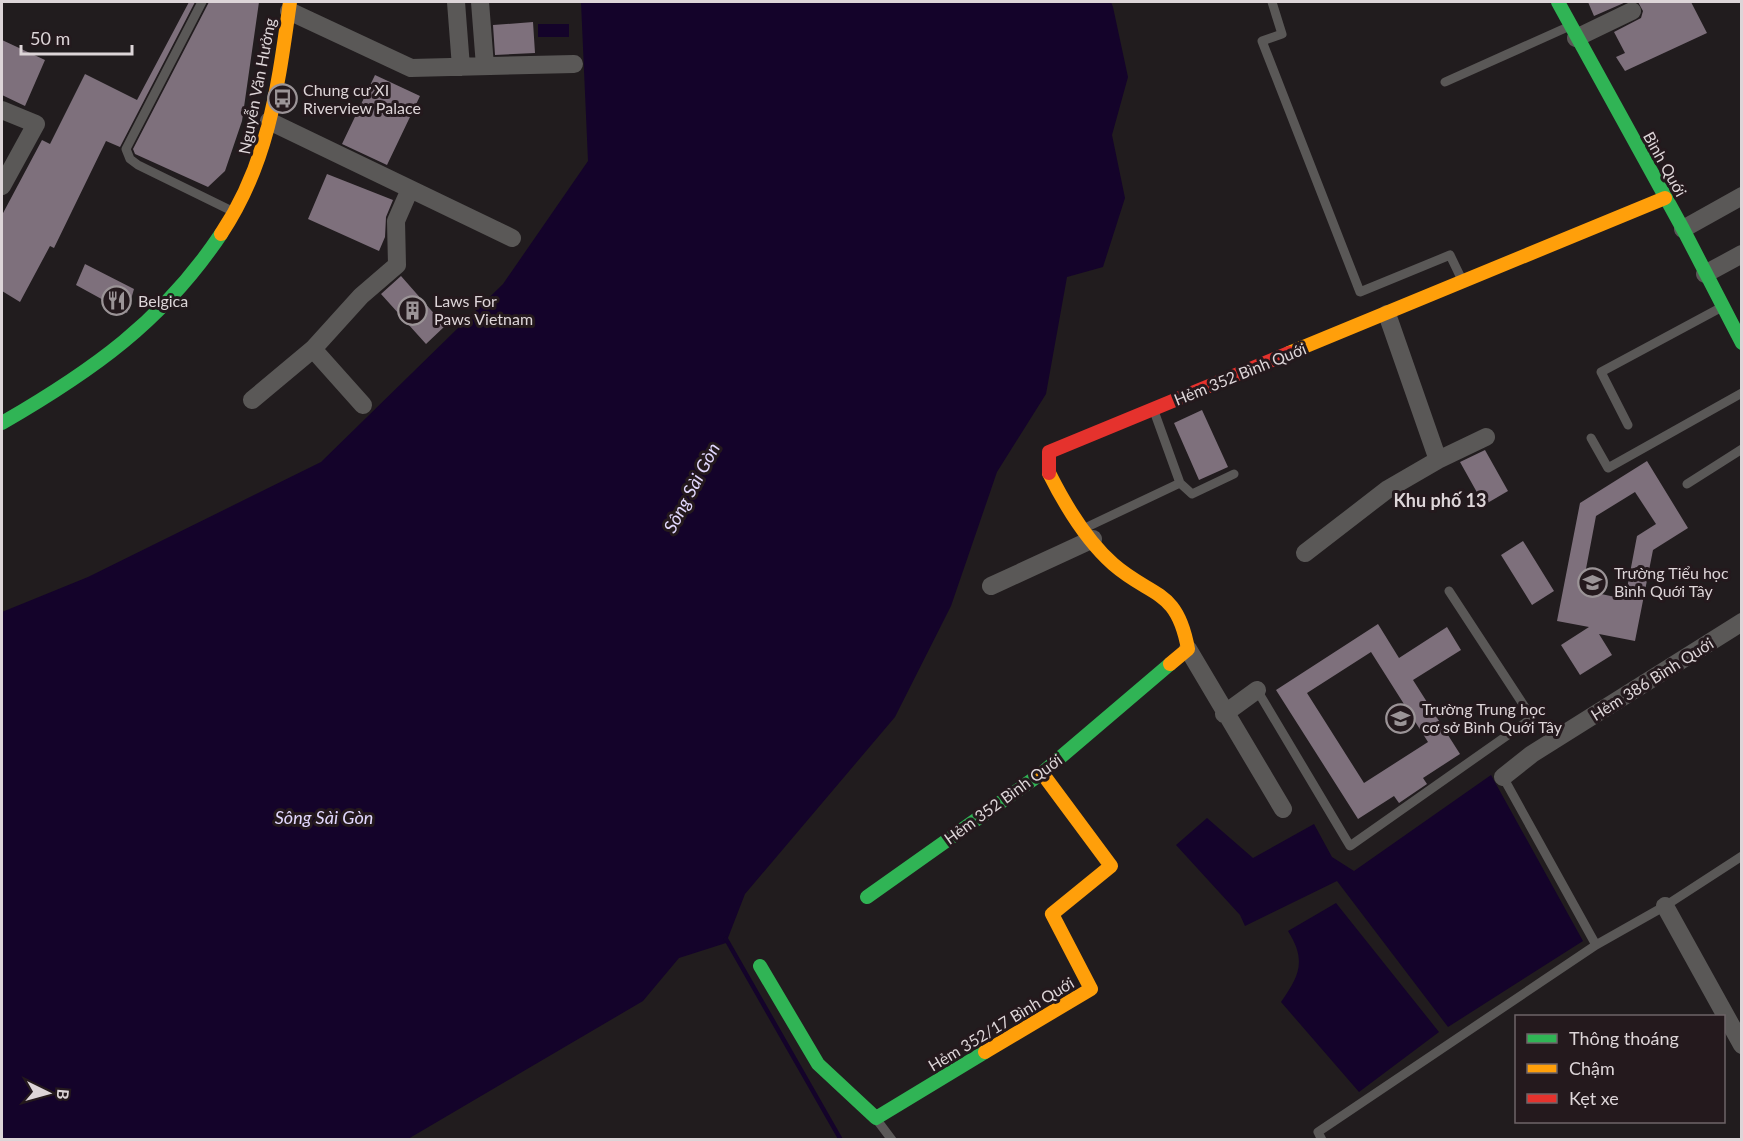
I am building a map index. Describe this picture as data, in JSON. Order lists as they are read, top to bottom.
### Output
{
  "streets": {
    "street": [
      "Nguyễn Văn Hưởng",
      "Bình Quới",
      "Hẻm 352 Bình Quới",
      "Hẻm 386 Bình Quới",
      "Hẻm 352/17 Bình Quới"
    ]
  },
  "crossings": [
    ["Bình Quới", "Hẻm 352 Bình Quới"],
    ["Hẻm 352 Bình Quới", "Hẻm 352/17 Bình Quới"]
  ],
  "districts": ["Khu phố 13"],
  "water": ["Sông Sài Gòn"],
  "places": {
    "bus stop": ["Chung cư XI Riverview Palace"],
    "restaurant": ["Belgica"],
    "building": ["Laws For Paws Vietnam"],
    "school or university": ["Trường Tiểu học Bình Quới Tây", "Trường Trung học cơ sở Bình Quới Tây"]
  },
  "legend": ["Thông thoáng", "Chậm", "Kẹt xe"],
  "scale_bar": "50 m",
  "north": "right"
}
